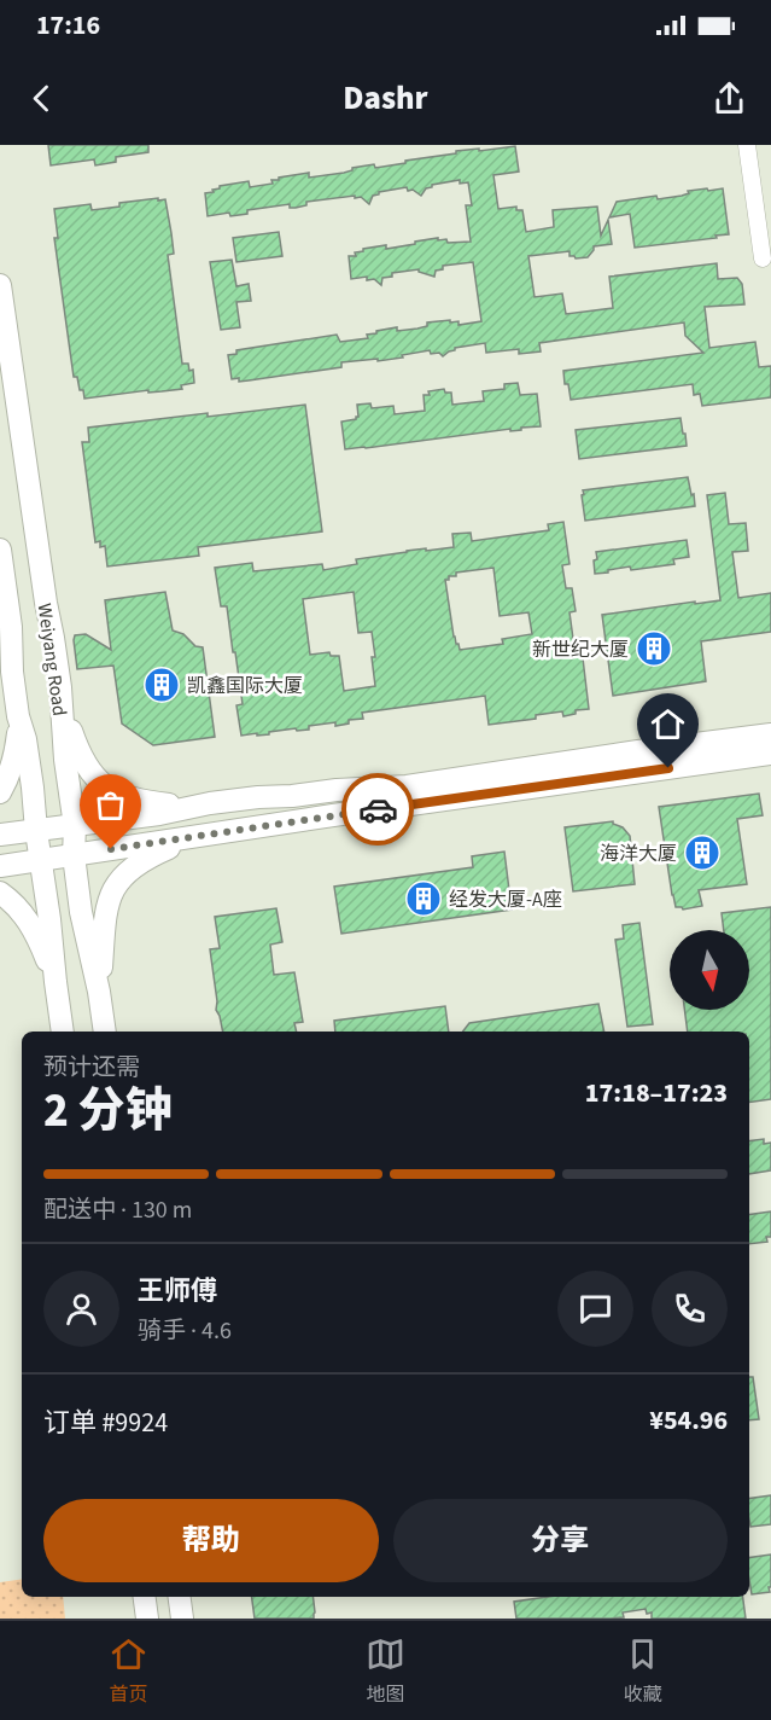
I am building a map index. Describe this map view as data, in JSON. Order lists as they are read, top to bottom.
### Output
{
  "streets": {
    "main road": ["Weiyang Road"]
  },
  "places": {
    "building": [
      "新世纪大厦",
      "凯鑫国际大厦",
      "海洋大厦",
      "经发大厦-A座"
    ]
  },
  "north": "bottom",
  "page": {
    "status": "17:16",
    "header": "Dashr",
    "heading": ["2 分钟", "预计还需", "17:18–17:23"],
    "panel": [
      "王师傅",
      "骑手 · 4.6",
      "订单 #9924",
      "¥54.96"
    ],
    "bar": "配送中 · 130 m",
    "buttons": ["帮助", "分享"],
    "tabs": ["首页", "地图", "收藏"]
  }
}
